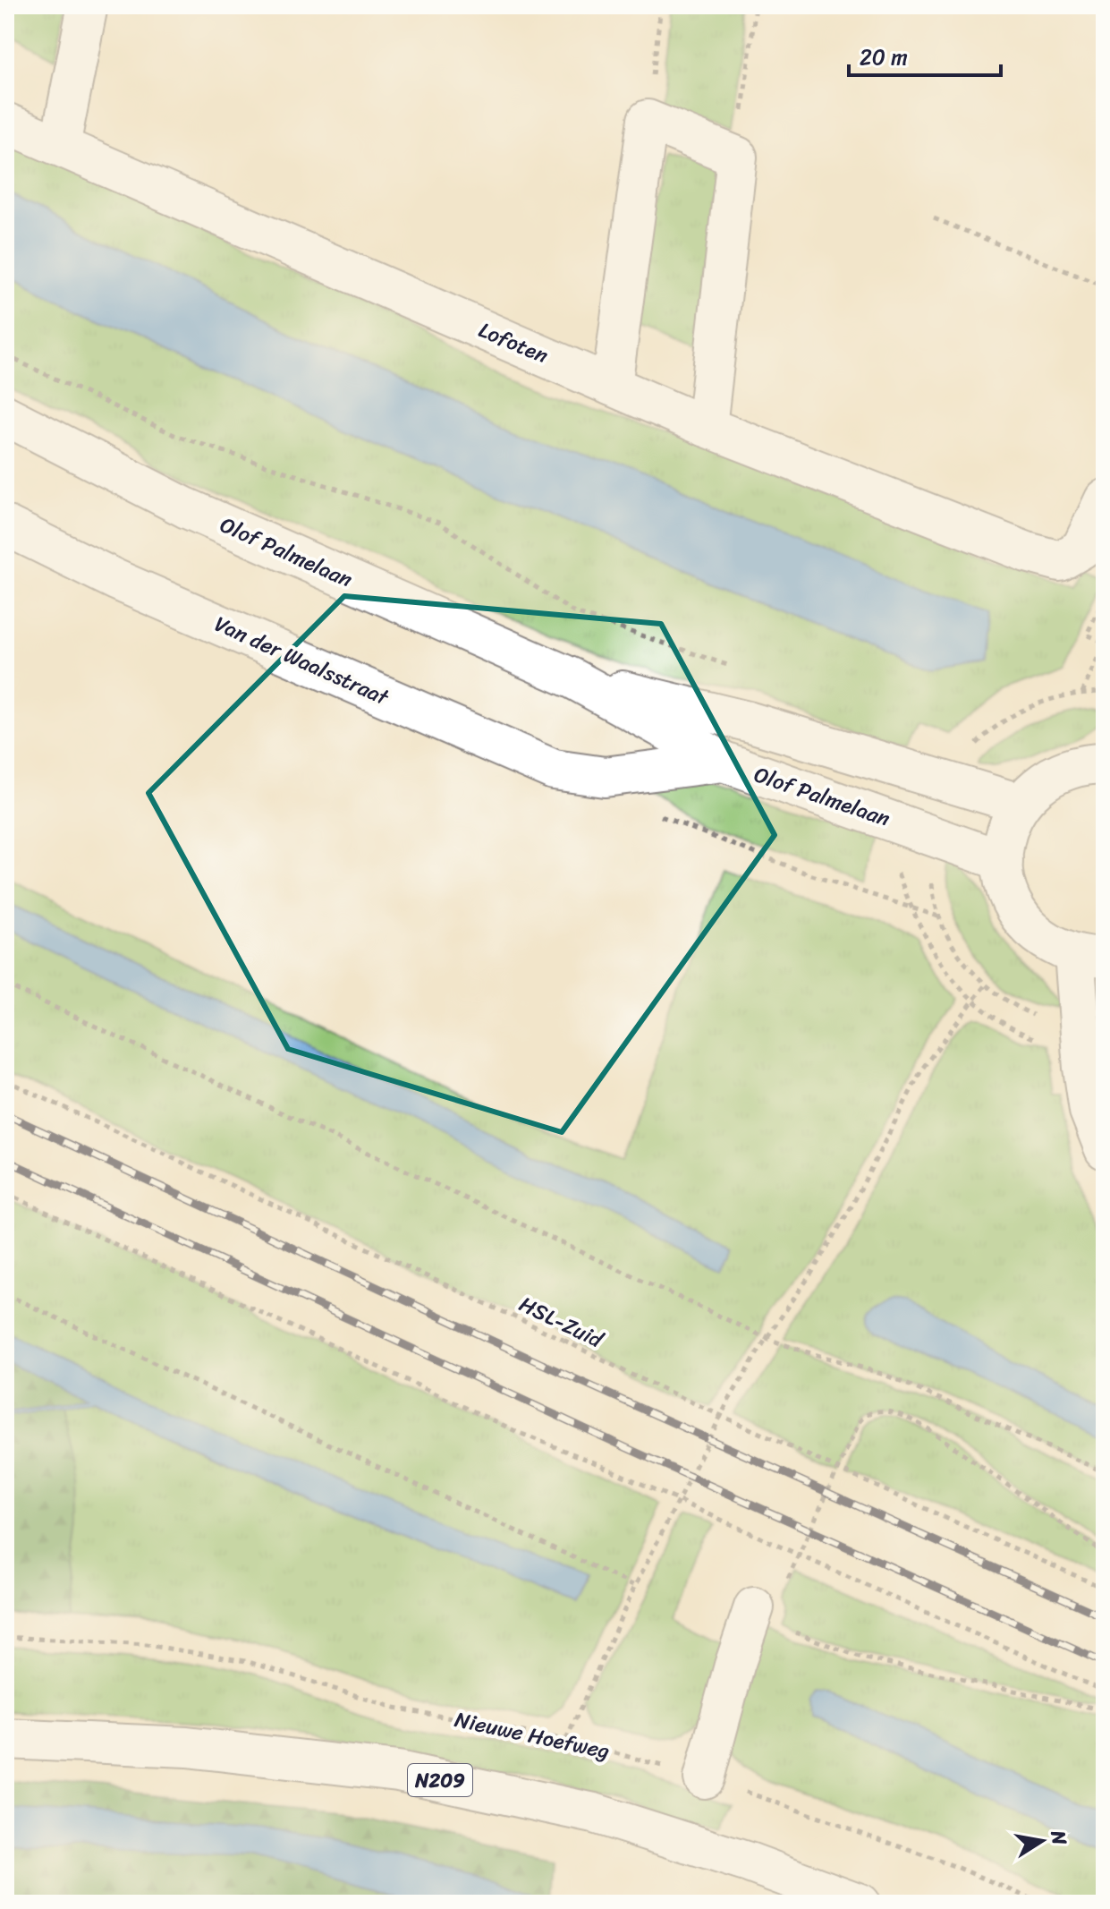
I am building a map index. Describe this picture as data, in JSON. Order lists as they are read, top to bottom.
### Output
{
  "streets": {
    "street": [
      "Lofoten",
      "Olof Palmelaan",
      "Van der Waalsstraat",
      "N209"
    ],
    "path": ["HSL-Zuid", "Nieuwe Hoefweg"]
  },
  "crossings": [
    ["Olof Palmelaan", "Van der Waalsstraat"]
  ],
  "scale_bar": "20 m",
  "north": "right"
}
